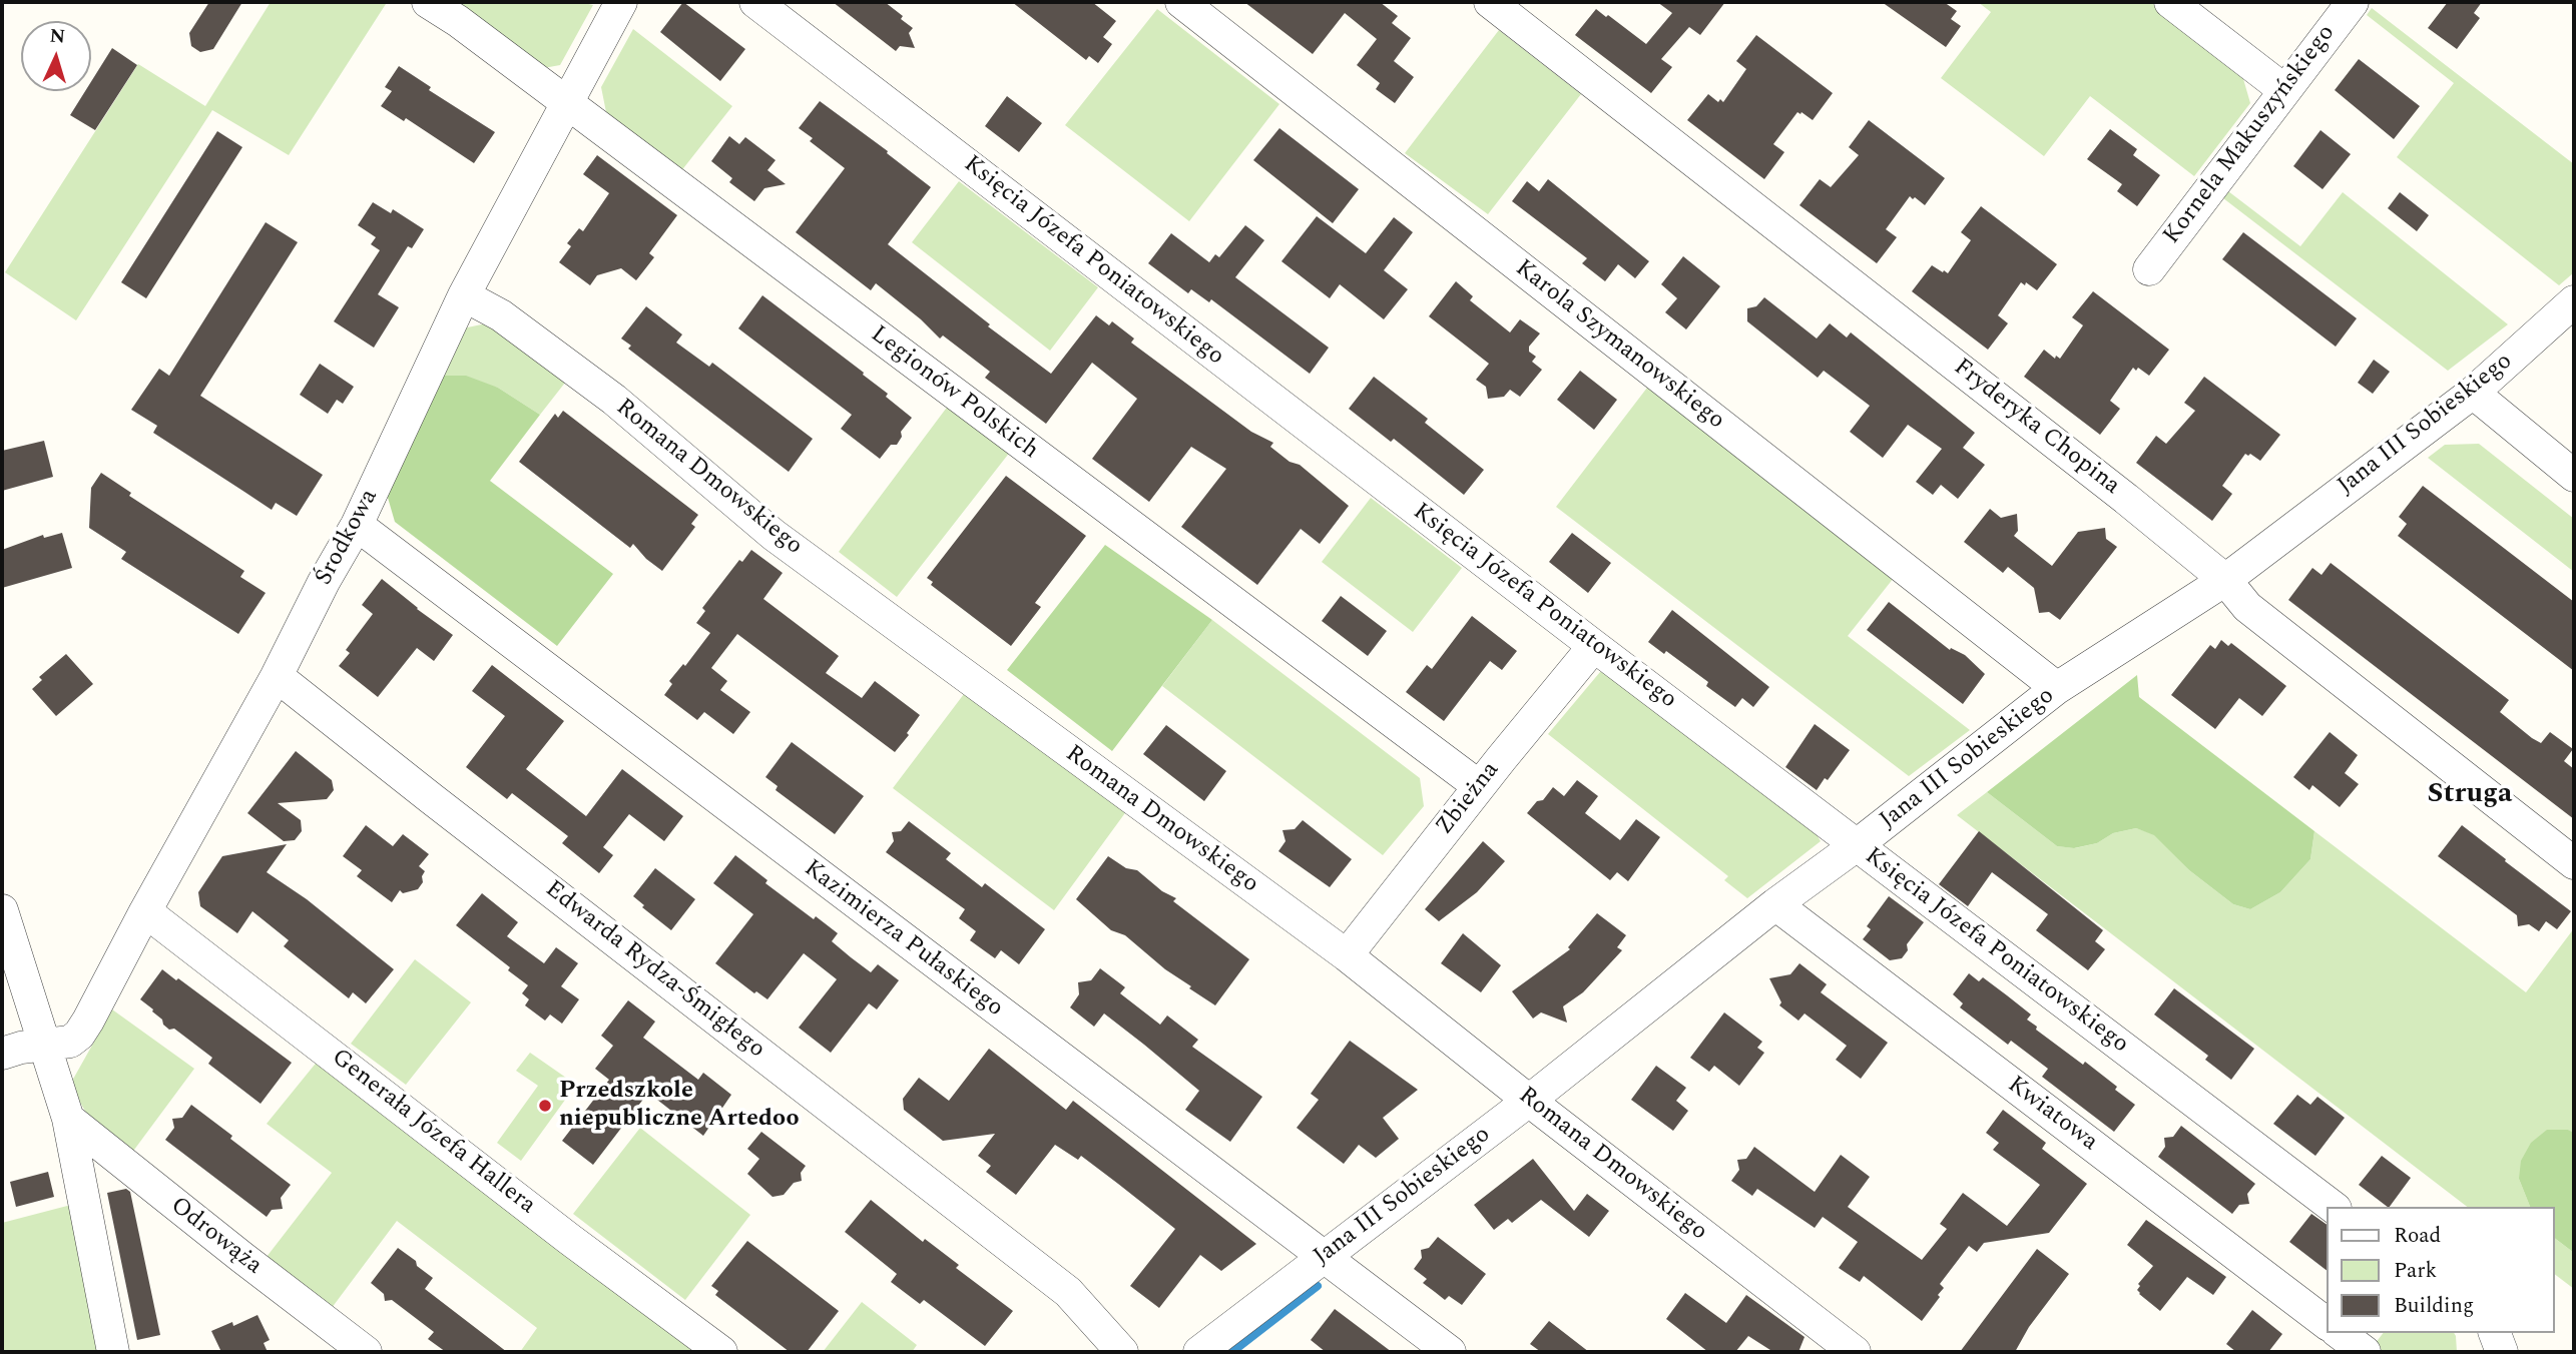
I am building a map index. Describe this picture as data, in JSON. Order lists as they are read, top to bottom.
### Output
{
  "streets": {
    "street": [
      "Kornela Makuszyńskiego",
      "Księcia Józefa Poniatowskiego",
      "Karola Szymanowskiego",
      "Legionów Polskich",
      "Jana III Sobieskiego",
      "Fryderyka Chopina",
      "Romana Dmowskiego",
      "Środkowa",
      "Zbieżna",
      "Kazimierza Pułaskiego",
      "Edwarda Rydza-Śmigłego",
      "Kwiatowa",
      "Generała Józefa Hallera",
      "Odrowąża"
    ]
  },
  "crossings": [
    ["Księcia Józefa Poniatowskiego", "Jana III Sobieskiego"],
    ["Księcia Józefa Poniatowskiego", "Zbieżna"],
    ["Karola Szymanowskiego", "Jana III Sobieskiego"],
    ["Legionów Polskich", "Środkowa"],
    ["Legionów Polskich", "Zbieżna"],
    ["Jana III Sobieskiego", "Fryderyka Chopina"],
    ["Jana III Sobieskiego", "Romana Dmowskiego"],
    ["Jana III Sobieskiego", "Kazimierza Pułaskiego"],
    ["Jana III Sobieskiego", "Kwiatowa"],
    ["Romana Dmowskiego", "Środkowa"],
    ["Romana Dmowskiego", "Zbieżna"],
    ["Środkowa", "Kazimierza Pułaskiego"],
    ["Środkowa", "Edwarda Rydza-Śmigłego"],
    ["Środkowa", "Generała Józefa Hallera"]
  ],
  "districts": ["Struga"],
  "places": ["Przedszkole niepubliczne Artedoo"],
  "legend": ["Road", "Park", "Building"],
  "north": "top"
}
